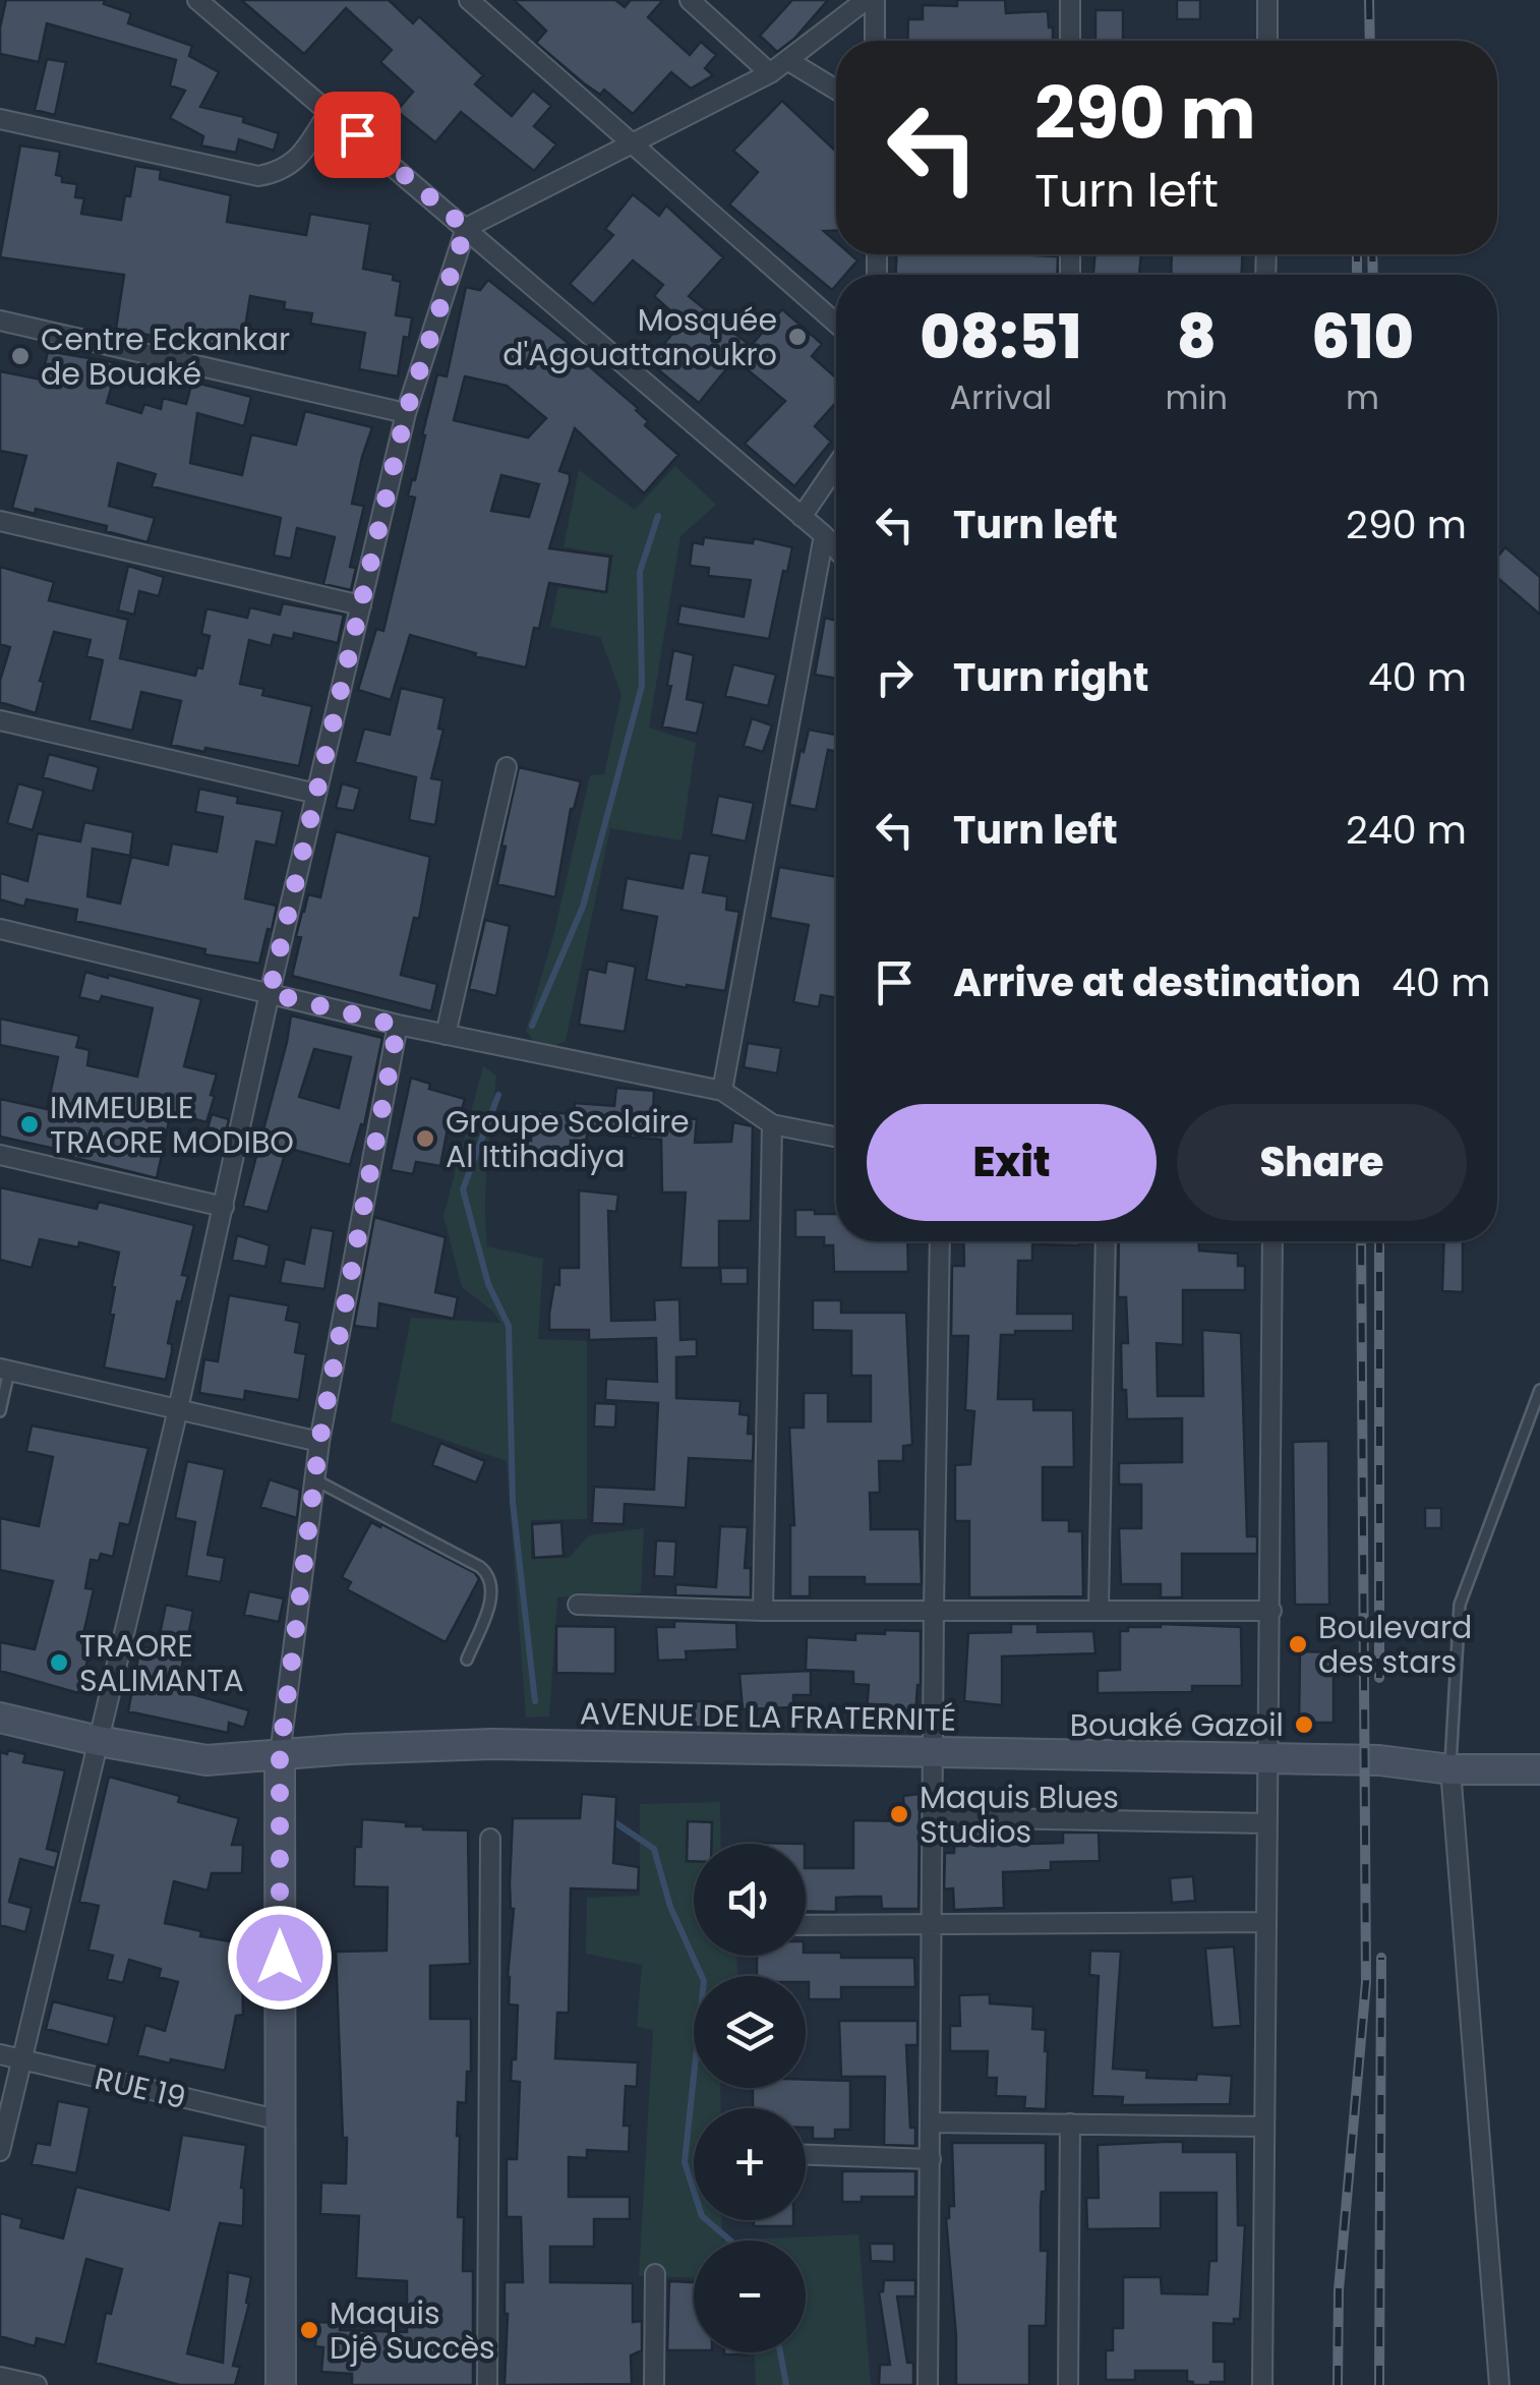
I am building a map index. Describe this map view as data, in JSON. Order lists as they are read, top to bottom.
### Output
{
  "streets": {
    "main road": ["AVENUE DE LA FRATERNITÉ"],
    "street": ["RUE 19"]
  },
  "places": [
    "Mosquée d'Agouattanoukro",
    "Centre Eckankar de Bouaké",
    "IMMEUBLE TRAORE MODIBO",
    "Groupe Scolaire Al Ittihadiya",
    "Boulevard des stars",
    "TRAORE SALIMANTA",
    "Bouaké Gazoil",
    "Maquis Blues Studios",
    "Maquis Djê Succès"
  ],
  "page": {
    "turn": ["290 m", "Turn left"],
    "eta": [
      "08:51",
      "Arrival",
      "8",
      "min",
      "610",
      "m"
    ],
    "list": [
      {
        "name": "Turn left",
        "value": "290 m"
      },
      {
        "name": "Turn right",
        "value": "40 m"
      },
      {
        "name": "Turn left",
        "value": "240 m"
      },
      {
        "name": "Arrive at destination",
        "value": "40 m"
      }
    ],
    "buttons": ["Exit", "Share"],
    "map_buttons": ["+", "−"]
  }
}
